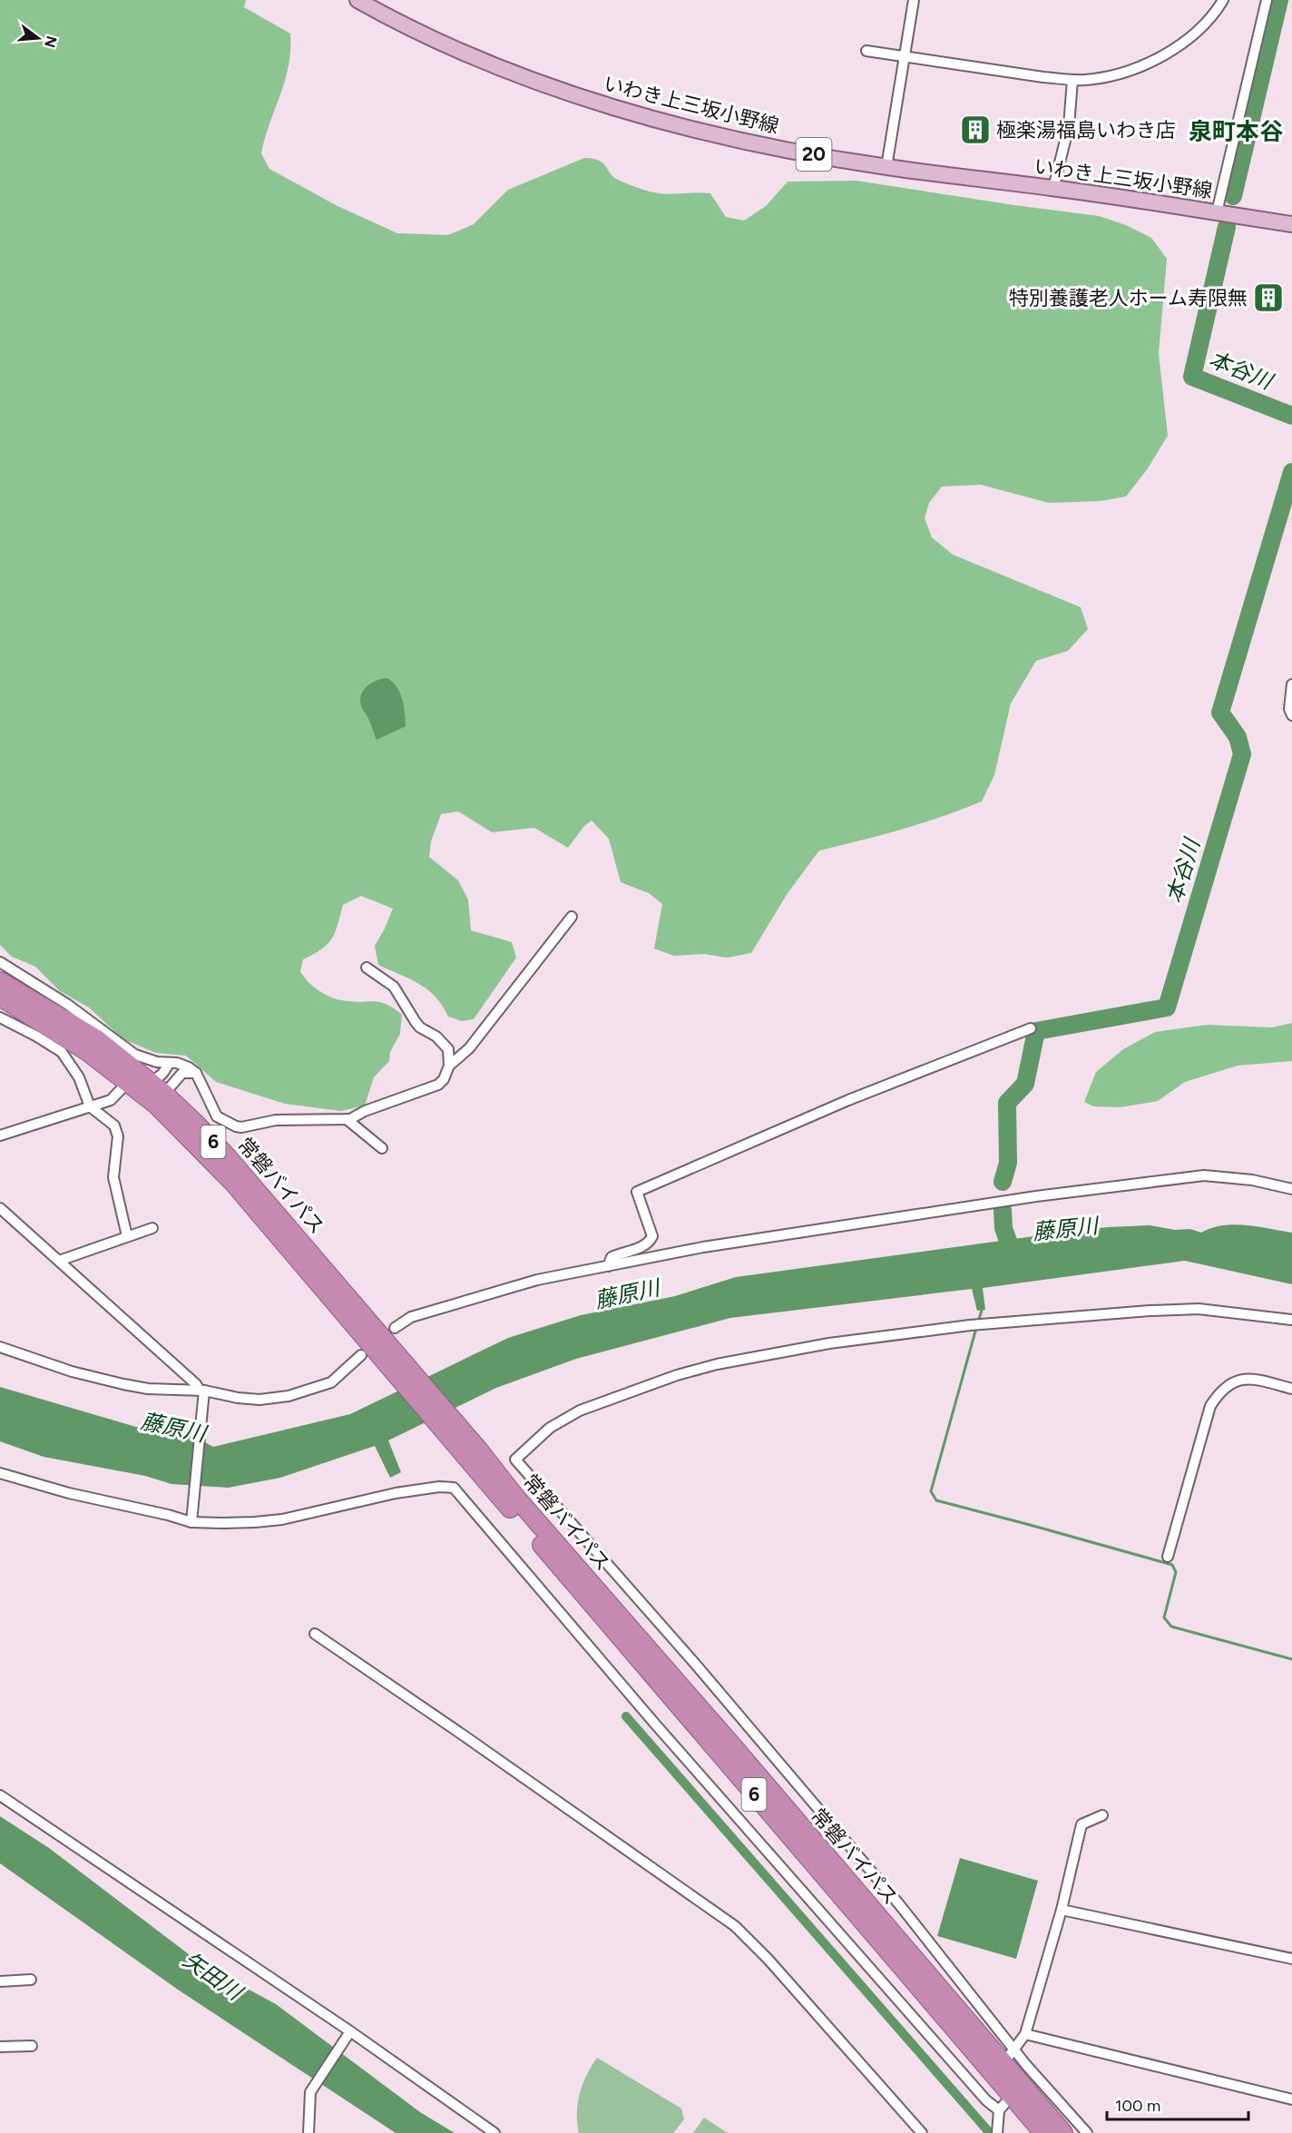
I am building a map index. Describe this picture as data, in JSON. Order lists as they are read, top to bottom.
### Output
{
  "streets": {
    "highway": ["6", "常磐バイパス"],
    "main road": ["いわき上三坂小野線", "20"]
  },
  "districts": ["泉町本谷"],
  "water": ["本谷川", "藤原川", "矢田川"],
  "places": {
    "building": ["極楽湯福島いわき店", "特別養護老人ホーム寿限無"]
  },
  "scale_bar": "100 m",
  "north": "right"
}
